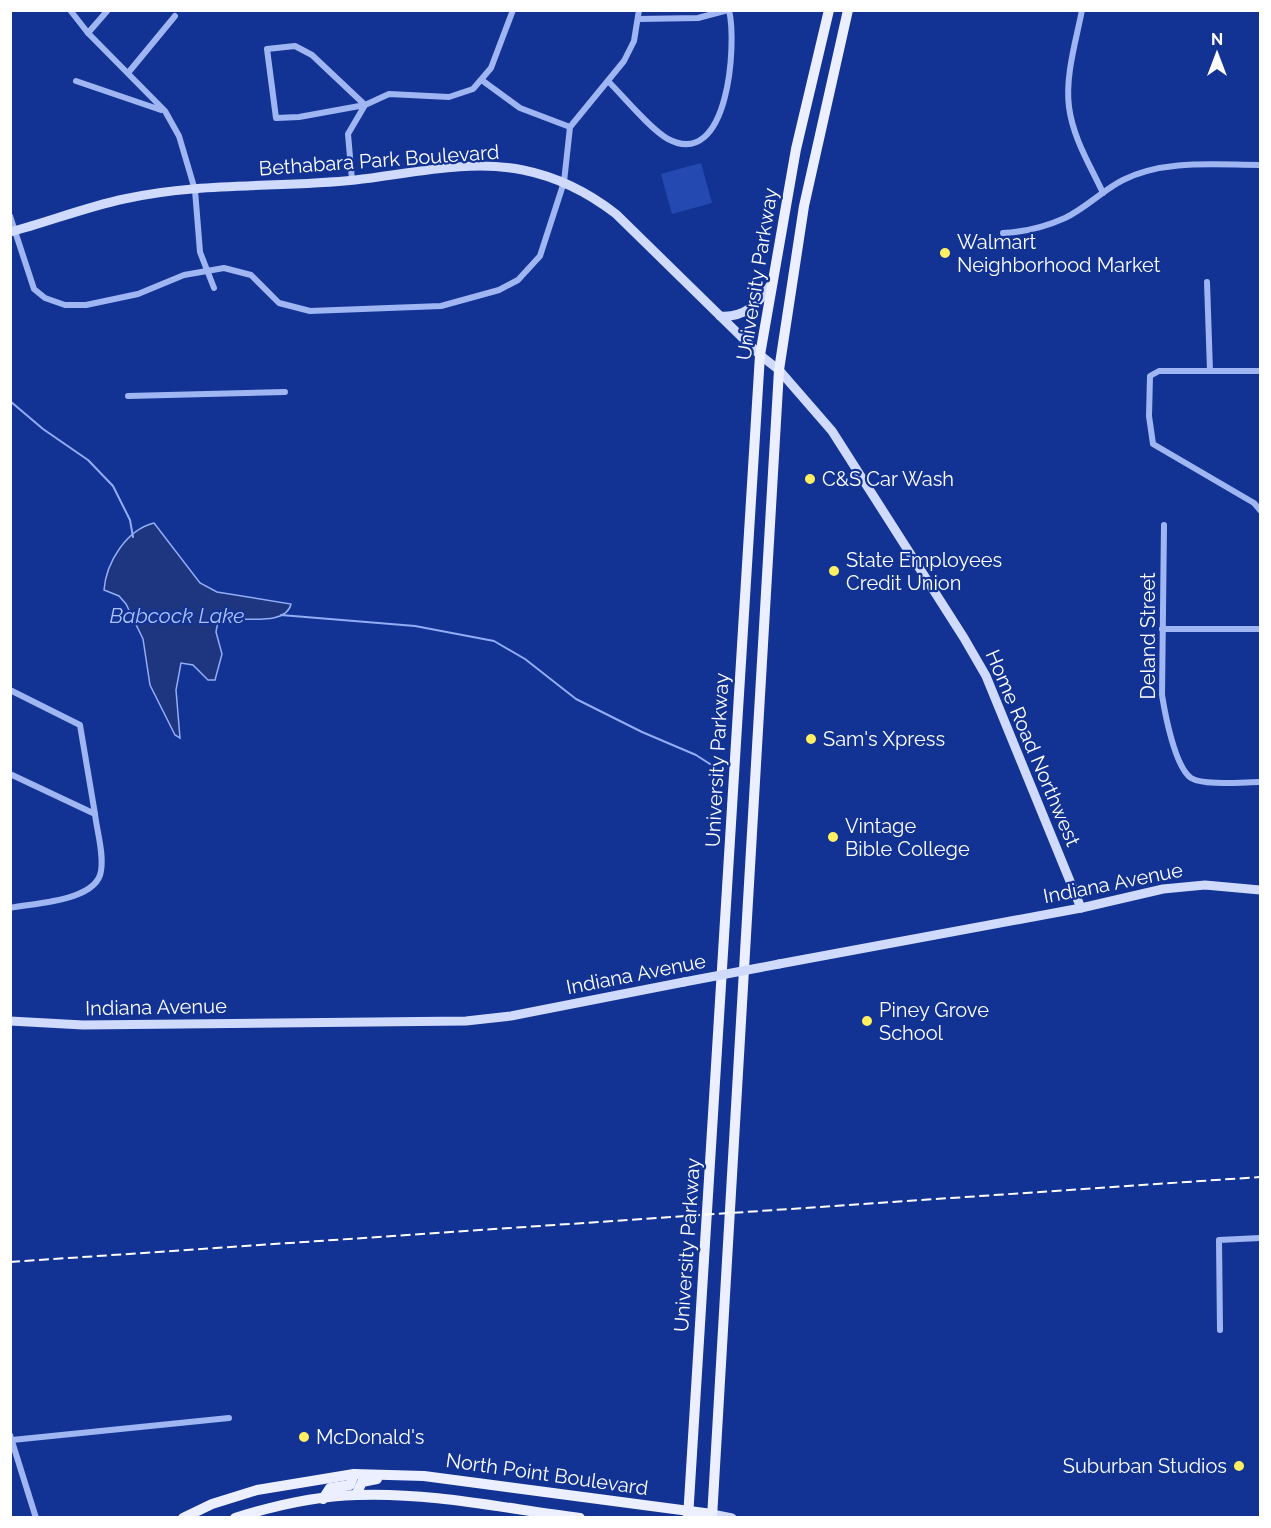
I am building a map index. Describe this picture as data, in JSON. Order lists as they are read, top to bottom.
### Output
{
  "streets": {
    "main road": ["University Parkway", "North Point Boulevard"],
    "street": [
      "Bethabara Park Boulevard",
      "Deland Street",
      "Home Road Northwest",
      "Indiana Avenue"
    ]
  },
  "crossings": [
    ["Bethabara Park Boulevard", "University Parkway"],
    ["Bethabara Park Boulevard", "Home Road Northwest"],
    ["University Parkway", "Home Road Northwest"],
    ["University Parkway", "North Point Boulevard"],
    ["Home Road Northwest", "Indiana Avenue"]
  ],
  "water": ["Babcock Lake"],
  "places": [
    "Walmart Neighborhood Market",
    "C&S Car Wash",
    "State Employees Credit Union",
    "Sam's Xpress",
    "Vintage Bible College",
    "Piney Grove School",
    "McDonald's",
    "Suburban Studios"
  ],
  "north": "top"
}
